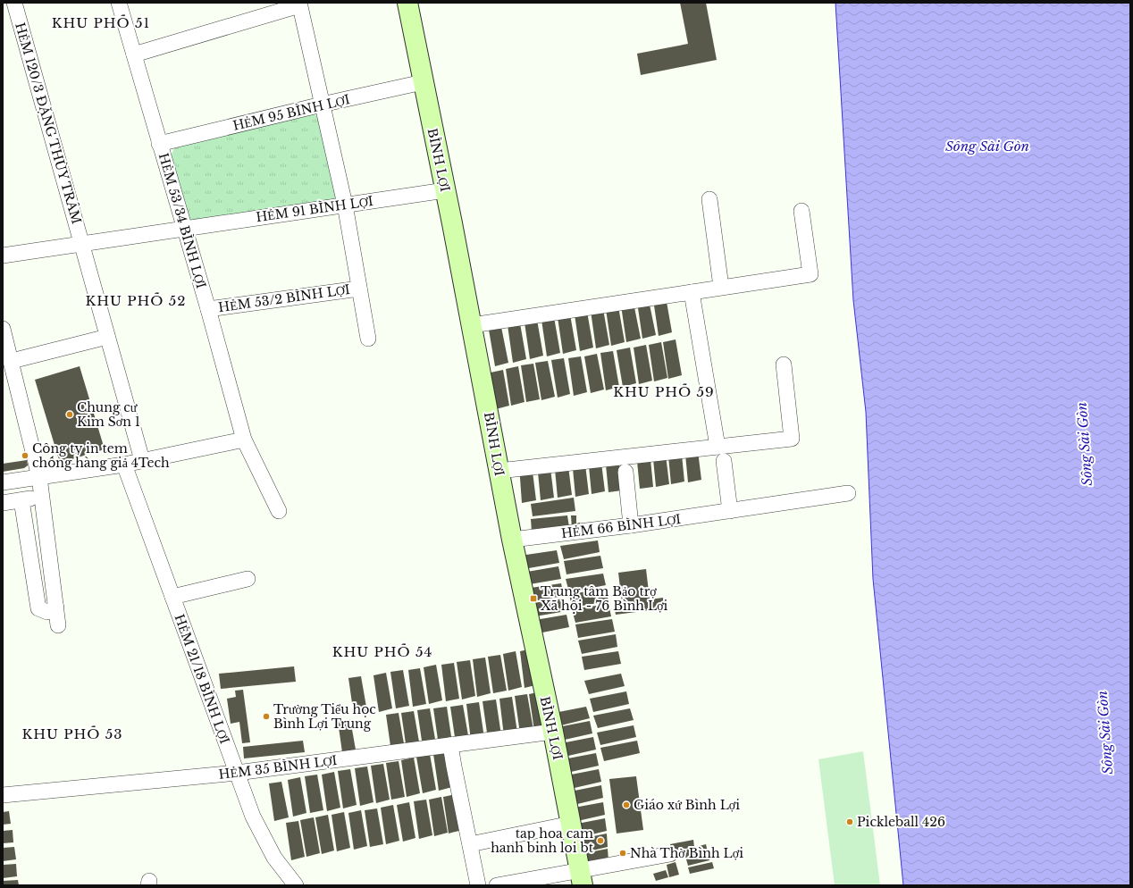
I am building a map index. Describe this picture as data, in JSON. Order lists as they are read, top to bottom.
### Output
{
  "streets": {
    "street": [
      "HẺM 95 BÌNH LỢI",
      "HẺM 120/3 ĐẶNG THÙY TRÂM",
      "BÌNH LỢI",
      "HẺM 91 BÌNH LỢI",
      "HẺM 53/34 BÌNH LỢI",
      "HẺM 53/2 BÌNH LỢI",
      "HẺM 66 BÌNH LỢI",
      "HẺM 21/18 BÌNH LỢI",
      "HẺM 35 BÌNH LỢI"
    ]
  },
  "crossings": [
    ["HẺM 95 BÌNH LỢI", "BÌNH LỢI"],
    ["HẺM 95 BÌNH LỢI", "HẺM 53/34 BÌNH LỢI"],
    ["HẺM 95 BÌNH LỢI", "HẺM 53/2 BÌNH LỢI"],
    ["HẺM 120/3 ĐẶNG THÙY TRÂM", "HẺM 91 BÌNH LỢI"],
    ["BÌNH LỢI", "HẺM 91 BÌNH LỢI"],
    ["BÌNH LỢI", "HẺM 66 BÌNH LỢI"],
    ["BÌNH LỢI", "HẺM 35 BÌNH LỢI"],
    ["HẺM 91 BÌNH LỢI", "HẺM 53/34 BÌNH LỢI"],
    ["HẺM 91 BÌNH LỢI", "HẺM 53/2 BÌNH LỢI"],
    ["HẺM 53/34 BÌNH LỢI", "HẺM 53/2 BÌNH LỢI"],
    ["HẺM 21/18 BÌNH LỢI", "HẺM 35 BÌNH LỢI"]
  ],
  "districts": [
    "KHU PHỐ 51",
    "KHU PHỐ 52",
    "KHU PHỐ 59",
    "KHU PHỐ 54",
    "KHU PHỐ 53"
  ],
  "water": ["Sông Sài Gòn"],
  "places": {
    "other": [
      "Chung cư Kim Sơn 1",
      "Công ty in tem chống hàng giả 4Tech",
      "Trường Tiểu học Bình Lợi Trung",
      "Giáo xứ Bình Lợi",
      "Pickleball 426",
      "tap hoa cam hanh binh loi bt",
      "Nhà Thờ Bình Lợi"
    ],
    "transit": ["Trung tâm Bảo trợ Xã hội - 76 Bình Lợi"]
  }
}
